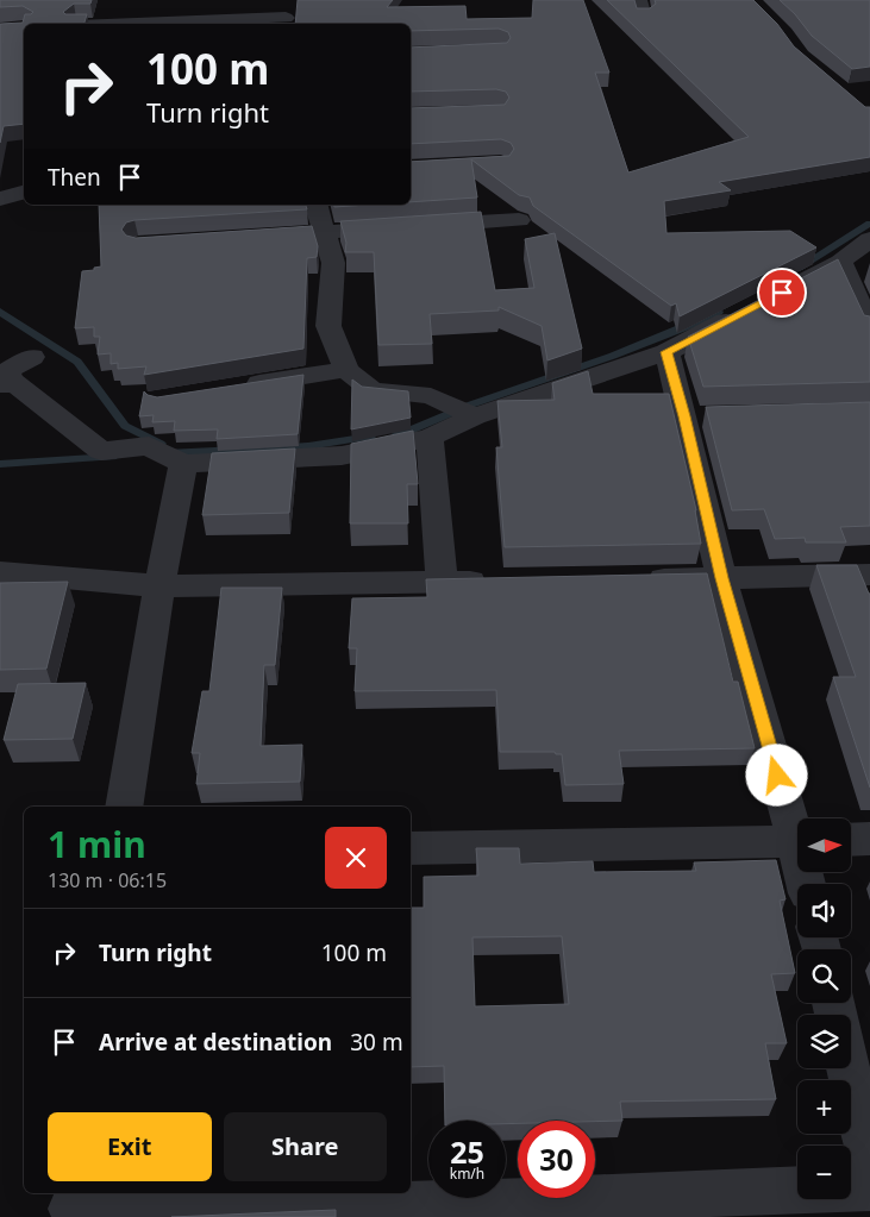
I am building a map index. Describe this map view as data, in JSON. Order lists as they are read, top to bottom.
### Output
{
  "north": "right",
  "page": {
    "turn": ["100 m", "Turn right"],
    "then": "Then",
    "heading": ["1 min", "130 m · 06:15"],
    "map_buttons": ["+", "−"],
    "list": [
      {
        "name": "Turn right",
        "value": "100 m"
      },
      {
        "name": "Arrive at destination",
        "value": "30 m"
      }
    ],
    "buttons": ["Exit", "Share"],
    "speed": "25 km/h",
    "limit": "30"
  }
}
